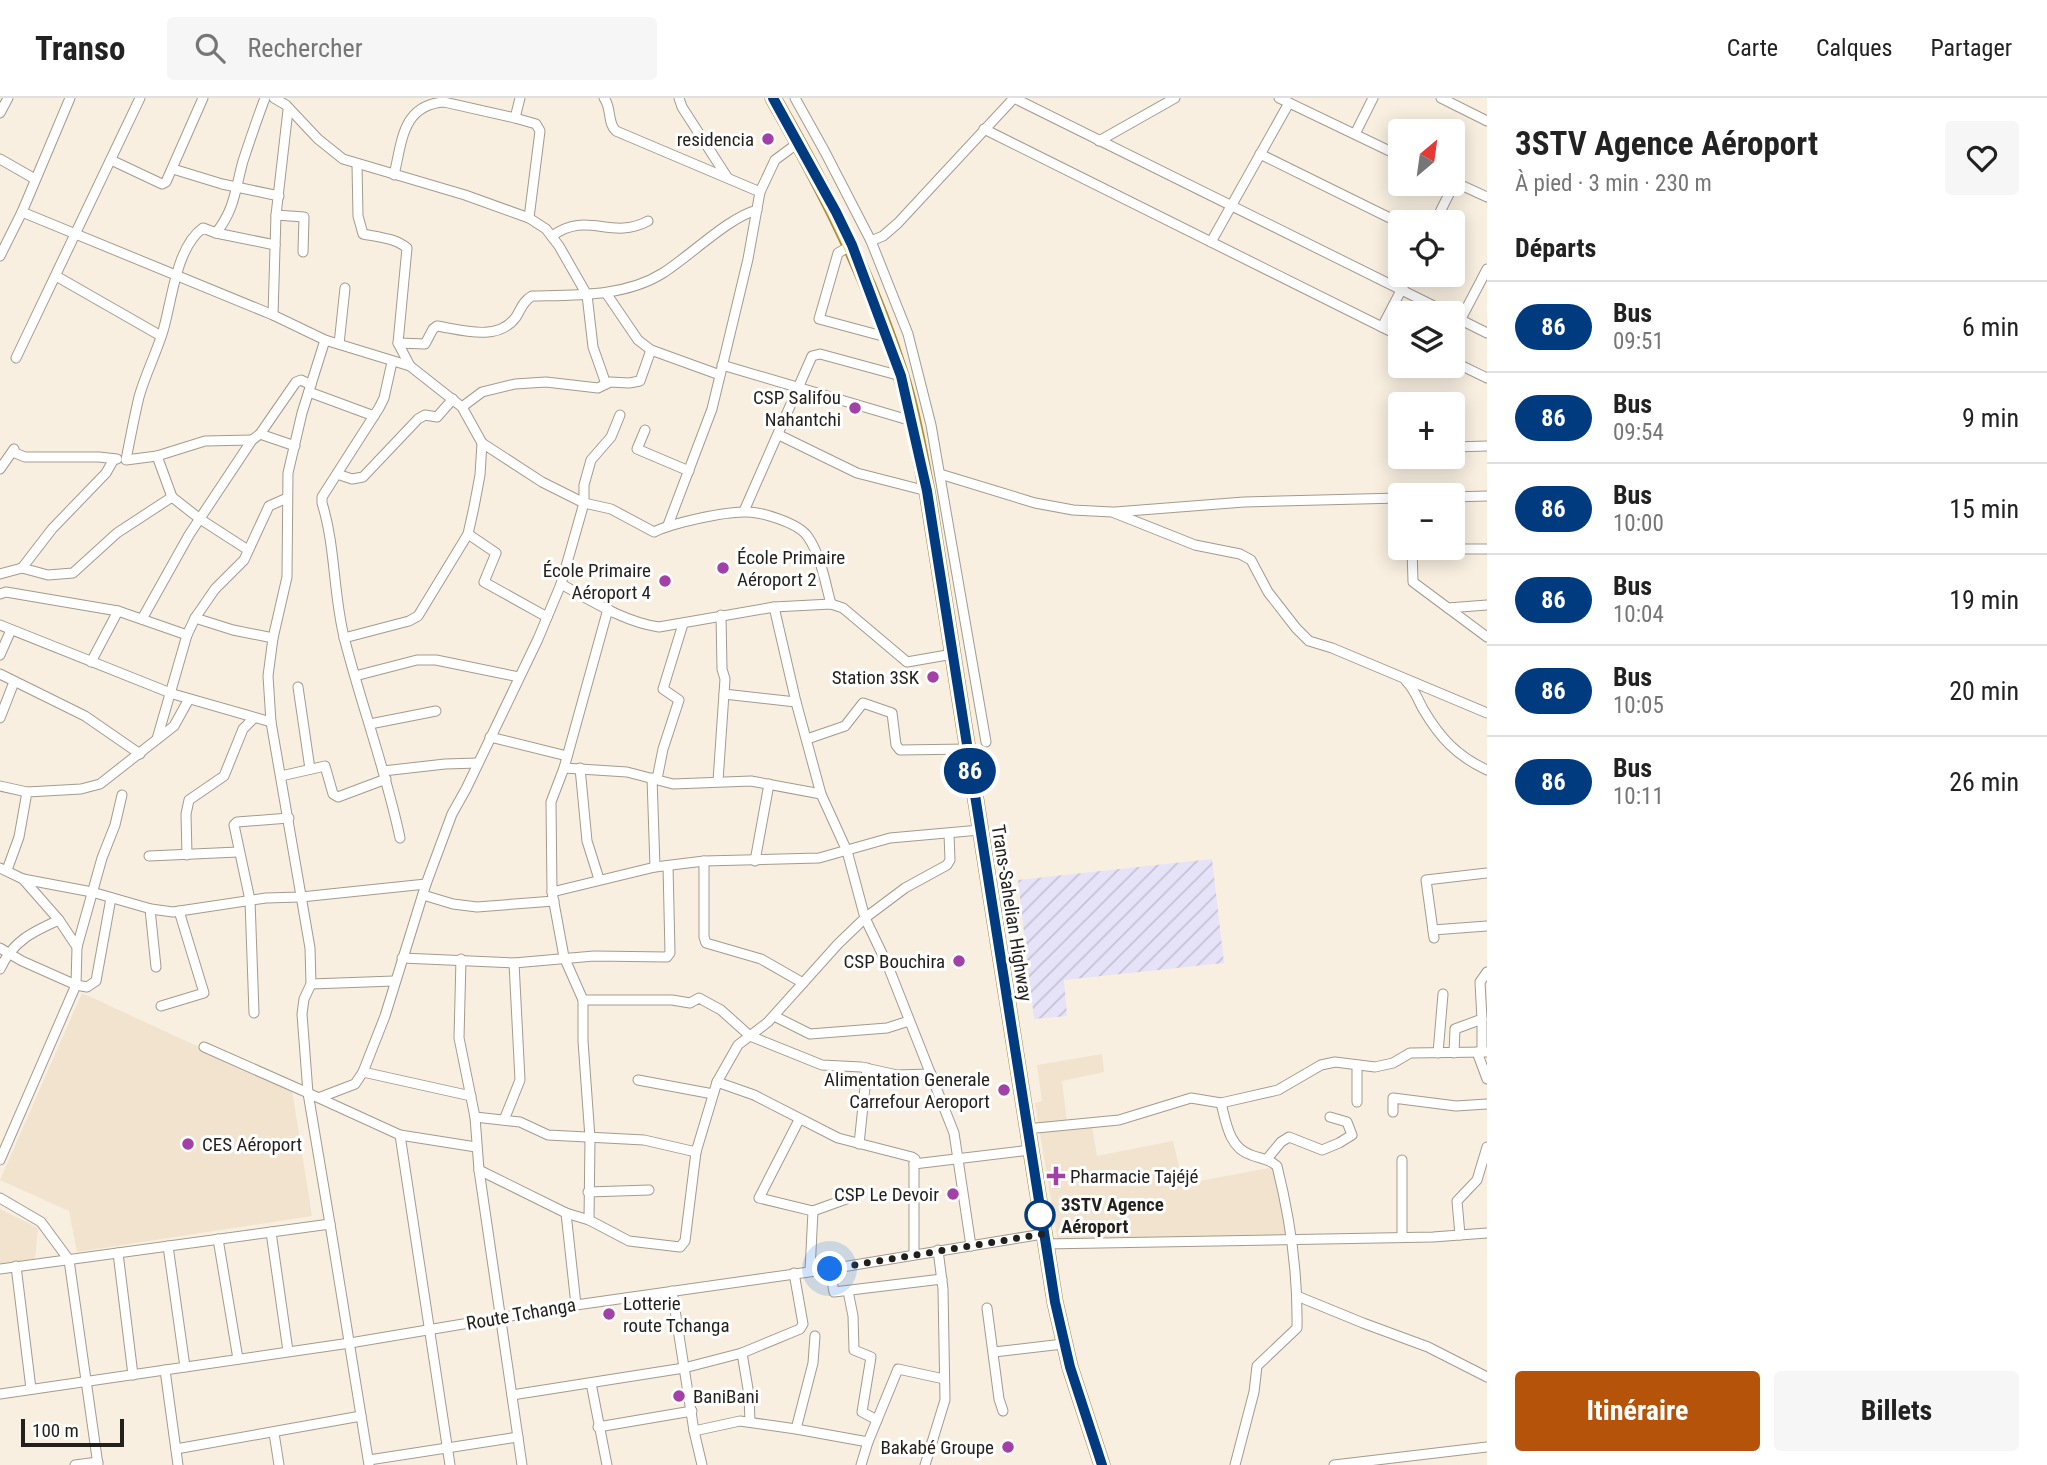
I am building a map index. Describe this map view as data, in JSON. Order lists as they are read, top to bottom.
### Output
{
  "streets": {
    "highway": ["Trans-Sahelian Highway"],
    "street": ["Route Tchanga"]
  },
  "crossings": [
    ["Trans-Sahelian Highway", "Route Tchanga"]
  ],
  "places": {
    "other": [
      "residencia",
      "CSP Salifou Nahantchi",
      "École Primaire Aéroport 2",
      "École Primaire Aéroport 4",
      "Station 3SK",
      "CSP Bouchira",
      "Alimentation Generale Carrefour Aeroport",
      "CES Aéroport",
      "CSP Le Devoir",
      "3STV Agence Aéroport",
      "Lotterie route Tchanga",
      "BaniBani",
      "Bakabé Groupe"
    ],
    "health": ["Pharmacie Tajéjé"]
  },
  "lines": ["bus line 86"],
  "scale_bar": "100 m",
  "north": "top right",
  "page": {
    "header": "Transo",
    "search": "Rechercher",
    "nav": ["Carte", "Calques", "Partager"],
    "on_map": "86",
    "heading": [
      ["3STV Agence Aéroport", "À pied · 3 min · 230 m"],
      "Départs"
    ],
    "map_buttons": ["+", "−"],
    "list": [
      {
        "mark": "86",
        "name": "Bus",
        "note": "09:51",
        "value": "6 min"
      },
      {
        "mark": "86",
        "name": "Bus",
        "note": "09:54",
        "value": "9 min"
      },
      {
        "mark": "86",
        "name": "Bus",
        "note": "10:00",
        "value": "15 min"
      },
      {
        "mark": "86",
        "name": "Bus",
        "note": "10:04",
        "value": "19 min"
      },
      {
        "mark": "86",
        "name": "Bus",
        "note": "10:05",
        "value": "20 min"
      },
      {
        "mark": "86",
        "name": "Bus",
        "note": "10:11",
        "value": "26 min"
      }
    ],
    "buttons": ["Itinéraire", "Billets"],
    "scale": "100 m"
  }
}
